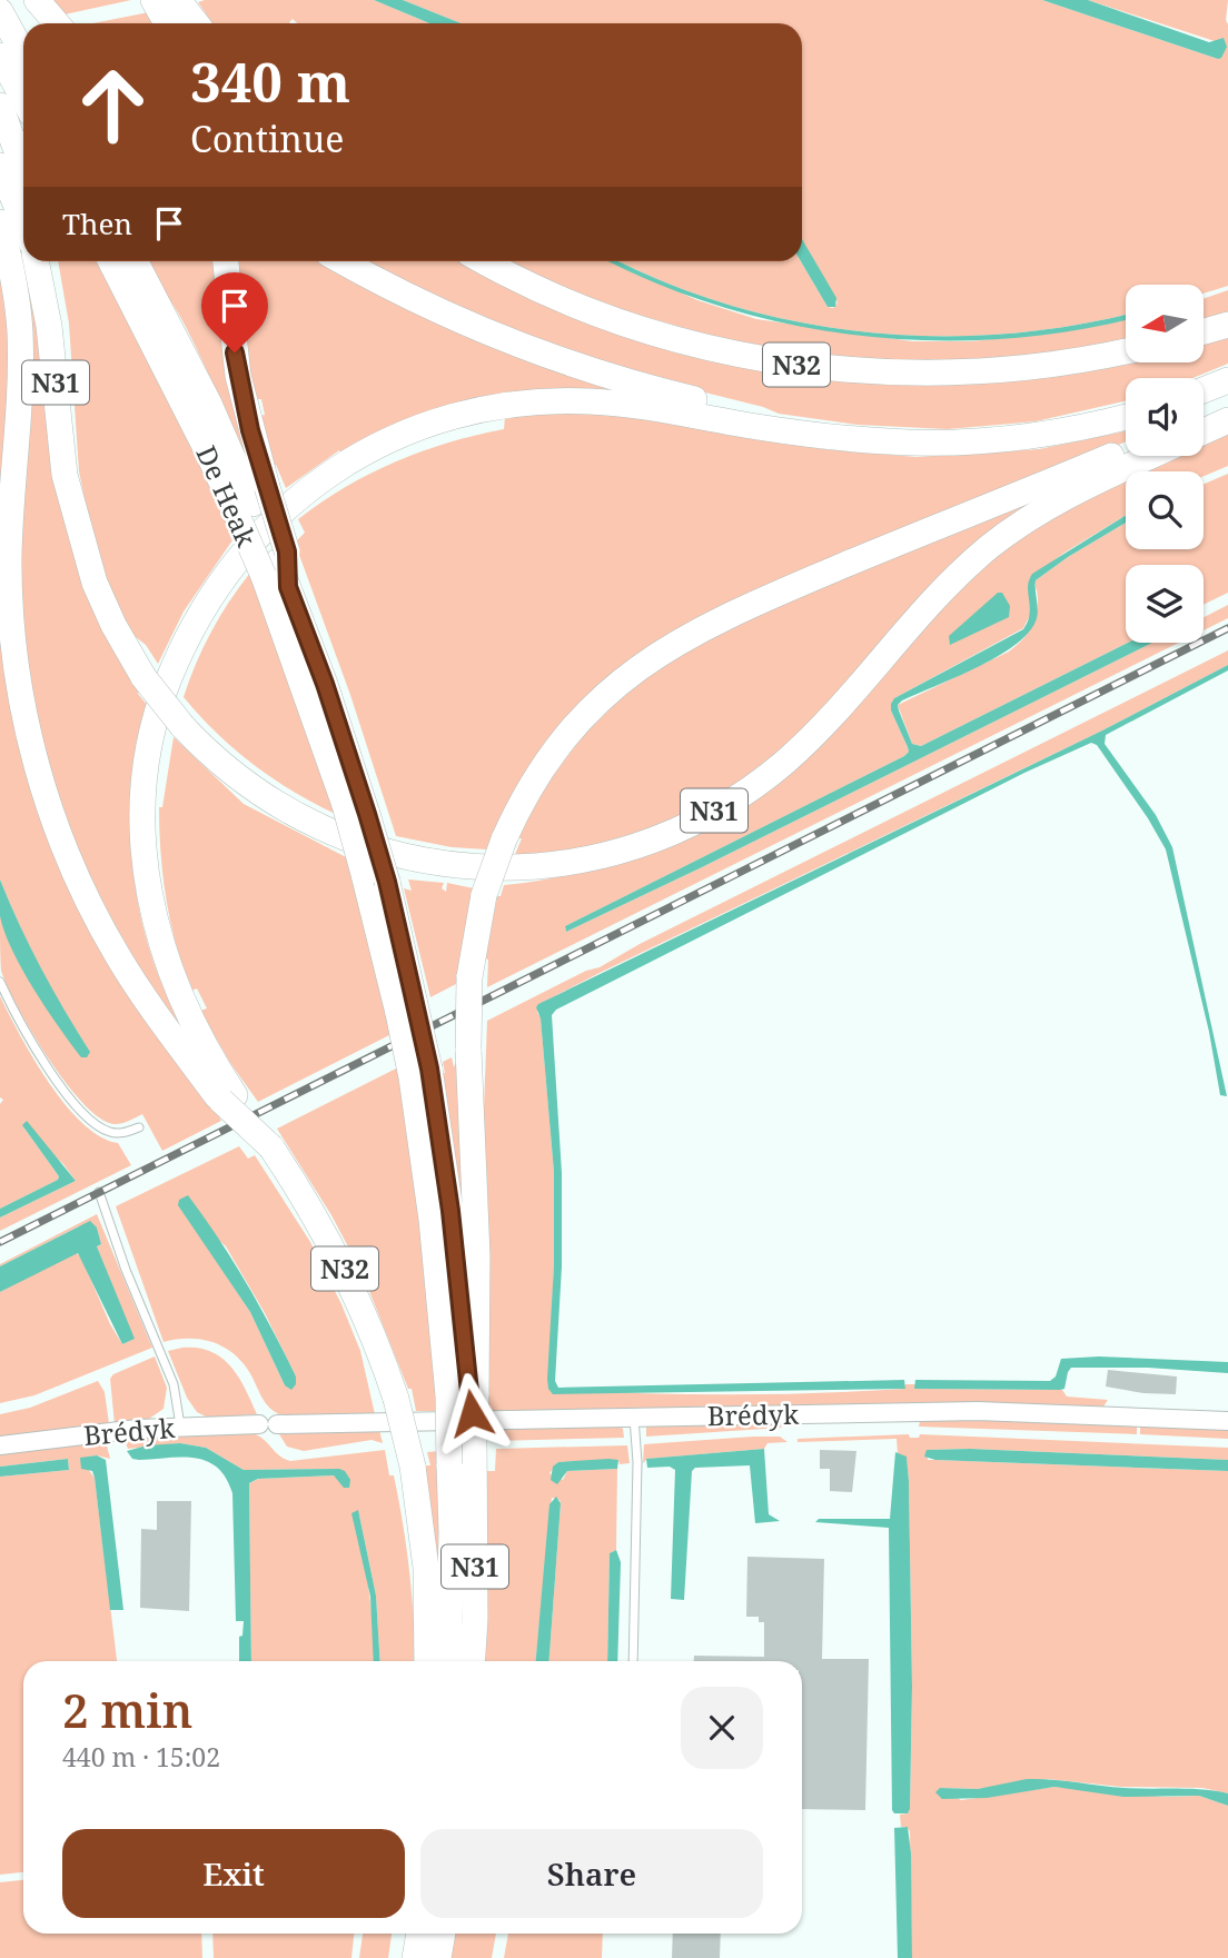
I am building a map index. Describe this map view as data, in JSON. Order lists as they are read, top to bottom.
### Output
{
  "streets": {
    "highway": ["N32", "N31", "De Heak"],
    "street": ["Brédyk"]
  },
  "crossings": [
    ["N31", "De Heak"]
  ],
  "north": "left",
  "page": {
    "turn": ["340 m", "Continue"],
    "then": "Then",
    "heading": ["2 min", "440 m · 15:02"],
    "buttons": ["Exit", "Share"]
  }
}
